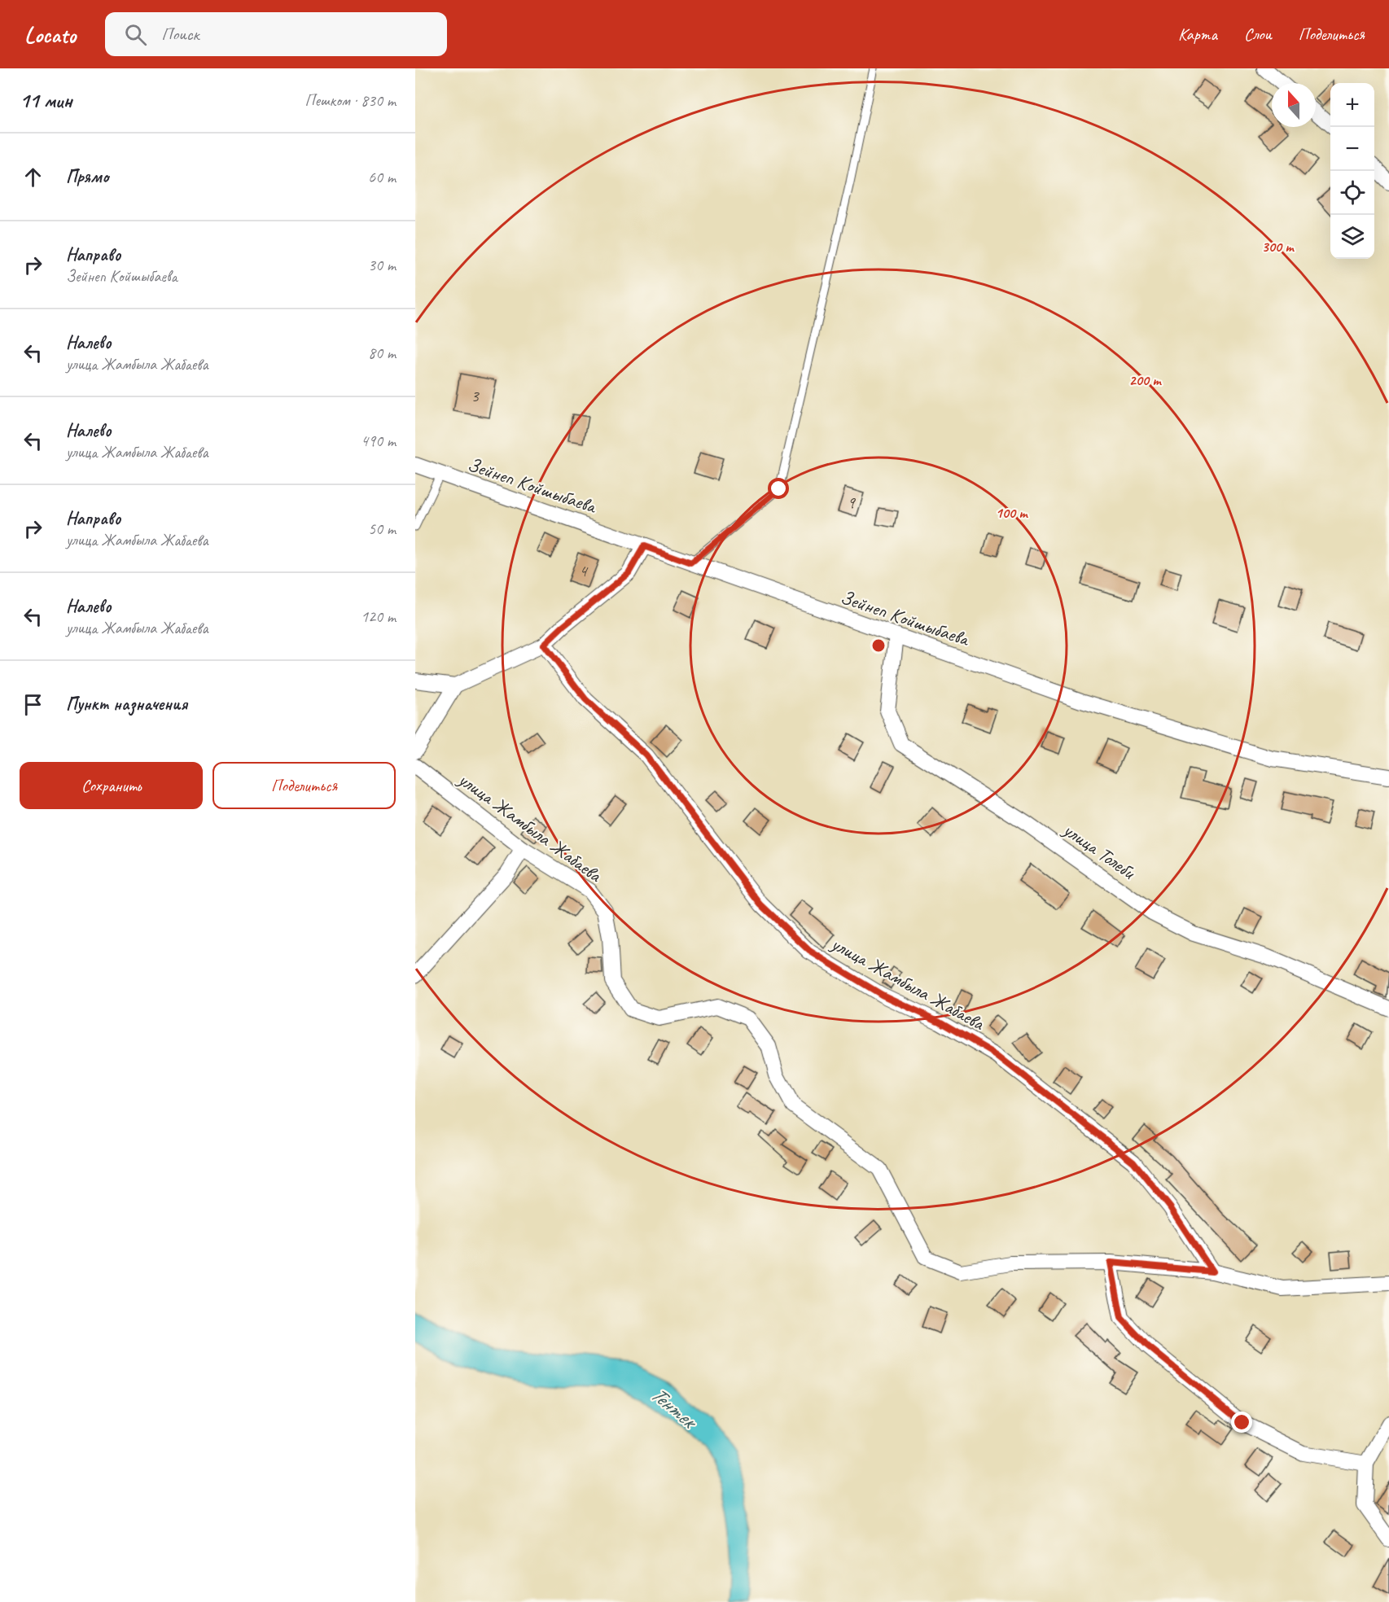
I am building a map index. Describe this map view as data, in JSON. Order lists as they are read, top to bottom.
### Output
{
  "streets": {
    "street": ["Зейнеп Койшыбаева", "улица Жамбыла Жабаева", "улица Толеби"]
  },
  "crossings": [
    ["Зейнеп Койшыбаева", "улица Толеби"]
  ],
  "water": ["Тентек"],
  "house_numbers": ["3", "9", "4"],
  "north": "top",
  "page": {
    "header": "Locato",
    "search": "Поиск",
    "nav": ["Карта", "Слои", "Поделиться"],
    "heading": ["11 мин", "Пешком · 830 m"],
    "map_buttons": ["+", "−"],
    "list": [
      ["Прямо", "60 m"],
      ["Направо", "Зейнеп Койшыбаева", "30 m"],
      ["Налево", "улица Жамбыла Жабаева", "80 m"],
      ["Налево", "улица Жамбыла Жабаева", "490 m"],
      ["Направо", "улица Жамбыла Жабаева", "50 m"],
      ["Налево", "улица Жамбыла Жабаева", "120 m"],
      "Пункт назначения"
    ],
    "buttons": ["Сохранить", "Поделиться"]
  },
  "rings": ["300 m", "200 m", "100 m"]
}
